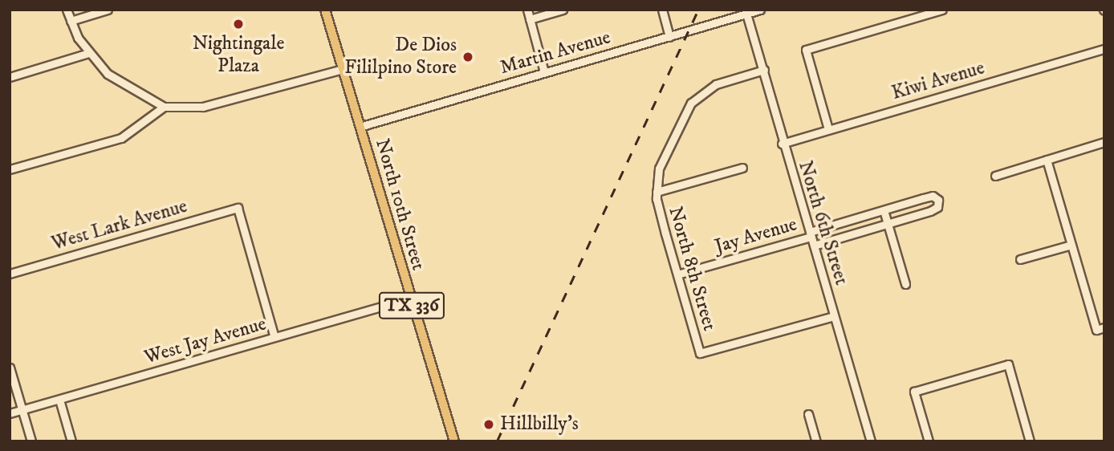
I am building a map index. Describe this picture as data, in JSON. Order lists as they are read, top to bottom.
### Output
{
  "streets": {
    "main road": ["North 10th Street", "TX 336"],
    "street": [
      "Martin Avenue",
      "Kiwi Avenue",
      "North 6th Street",
      "West Lark Avenue",
      "Jay Avenue",
      "North 8th Street",
      "West Jay Avenue"
    ]
  },
  "crossings": [
    ["Martin Avenue", "North 10th Street"],
    ["Martin Avenue", "North 6th Street"],
    ["Kiwi Avenue", "North 6th Street"],
    ["North 10th Street", "West Jay Avenue"],
    ["North 6th Street", "Jay Avenue"],
    ["North 6th Street", "North 8th Street"],
    ["West Lark Avenue", "West Jay Avenue"],
    ["Jay Avenue", "North 8th Street"]
  ],
  "places": ["Nightingale Plaza", "De Dios Fililpino Store", "Hillbilly's"]
}
